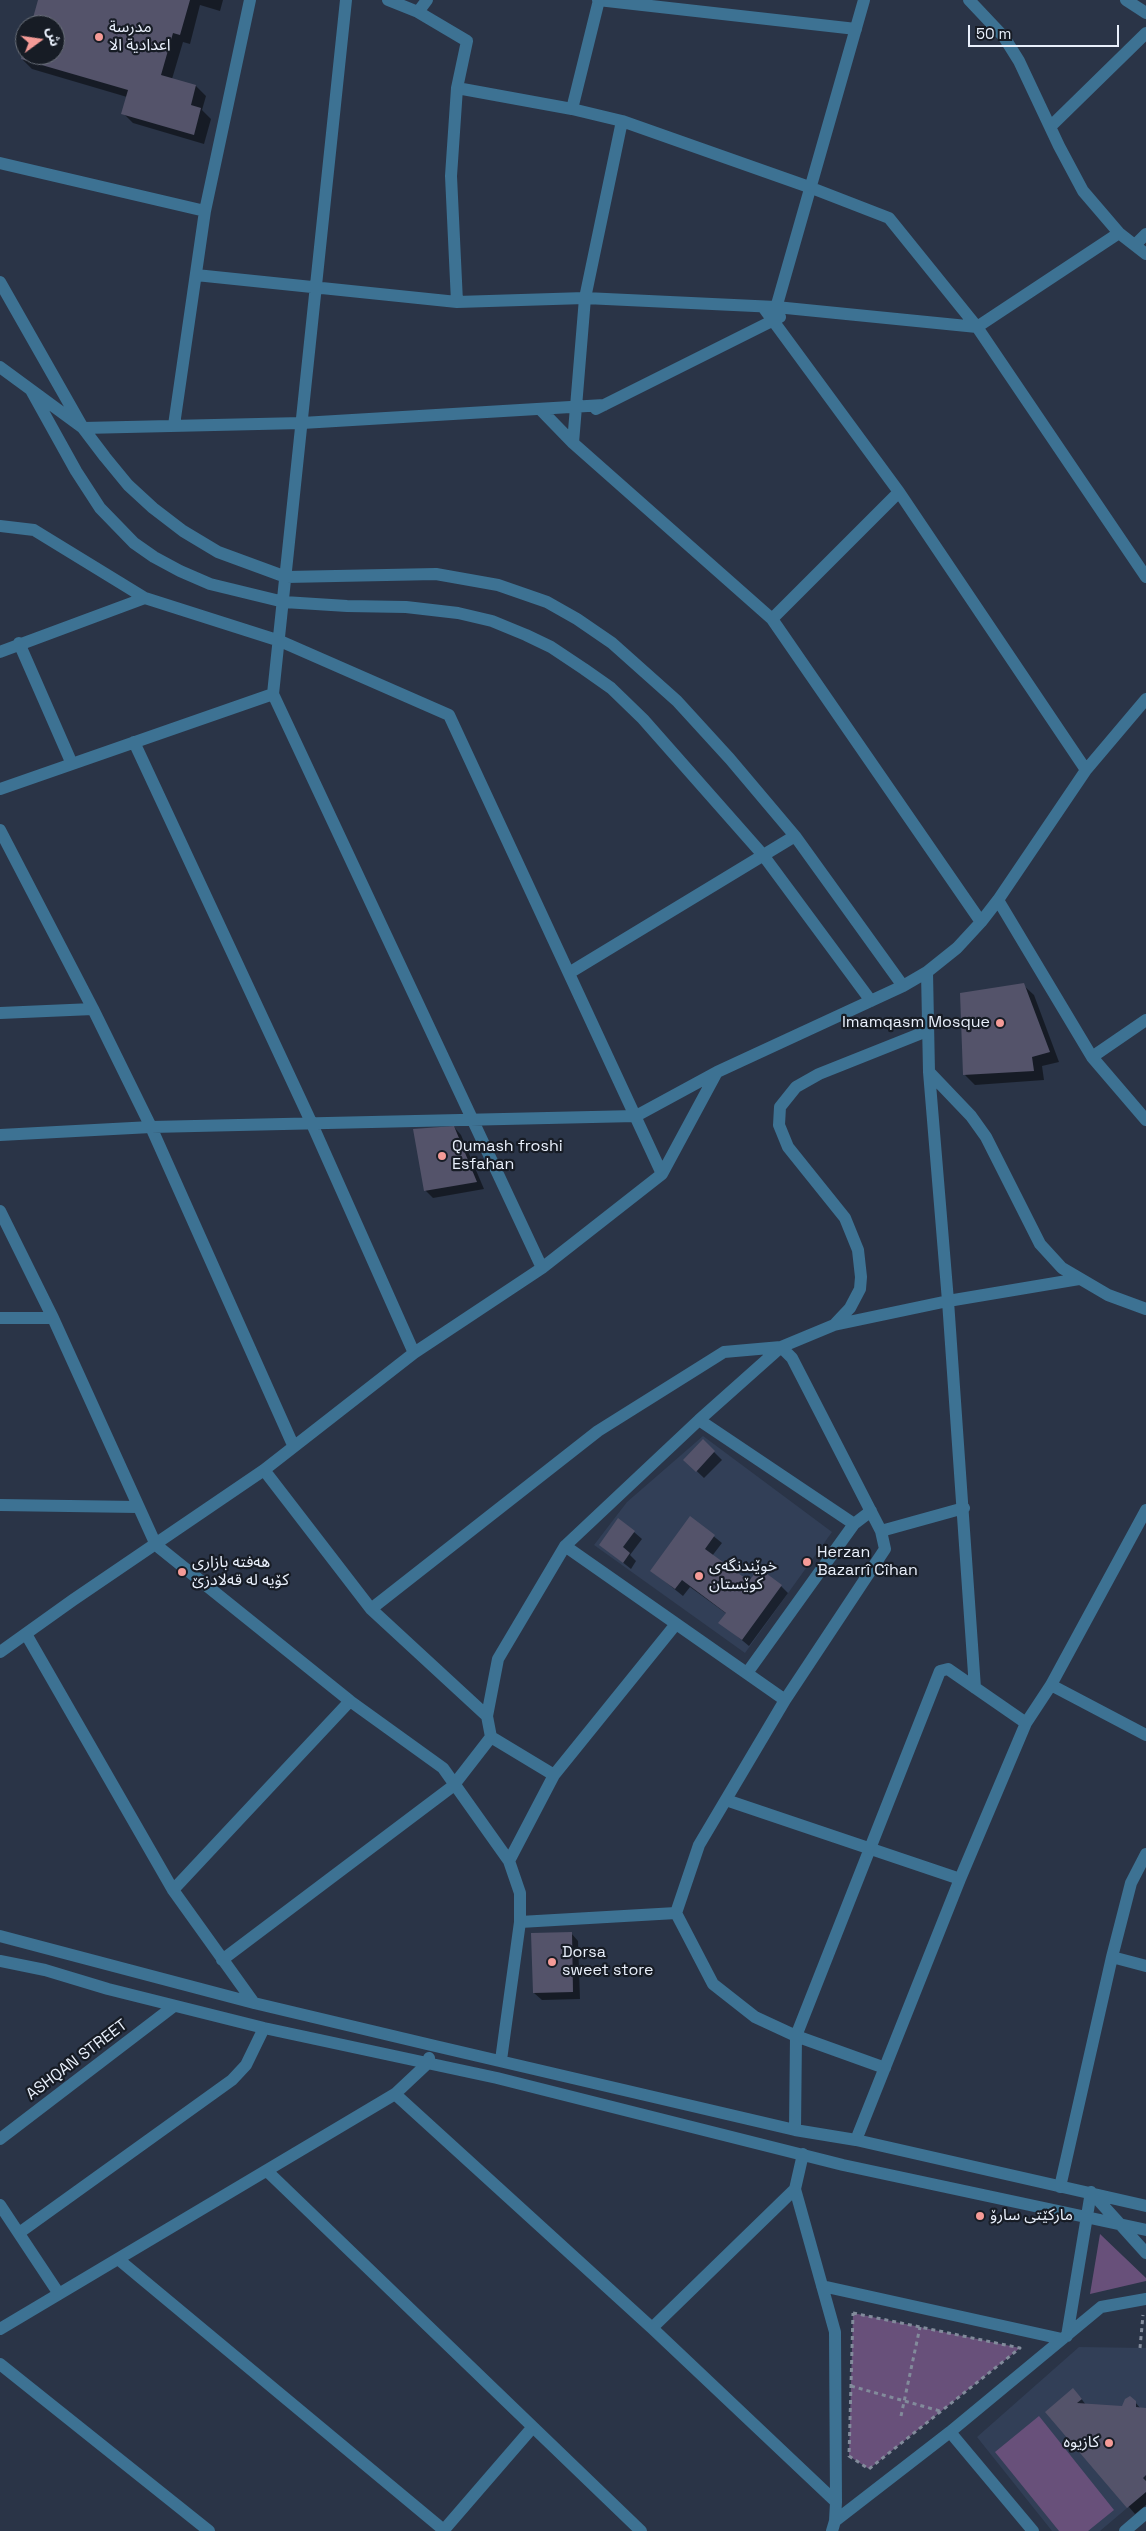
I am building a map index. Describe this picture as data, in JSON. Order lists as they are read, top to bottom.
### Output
{
  "streets": {
    "street": ["ASHQAN STREET"]
  },
  "places": [
    "مدرسة اعدادية الا",
    "Imamqasm Mosque",
    "Qumash froshi Esfahan",
    "Herzan Bazarrî Cîhan",
    "هەفتە بازاری کۆیە لە قەلادزێ",
    "خوێندنگەی کوێستان",
    "Dorsa sweet store",
    "مارکێتی سارۆ",
    "کازیوه"
  ],
  "scale_bar": "50 m",
  "north": "right"
}
